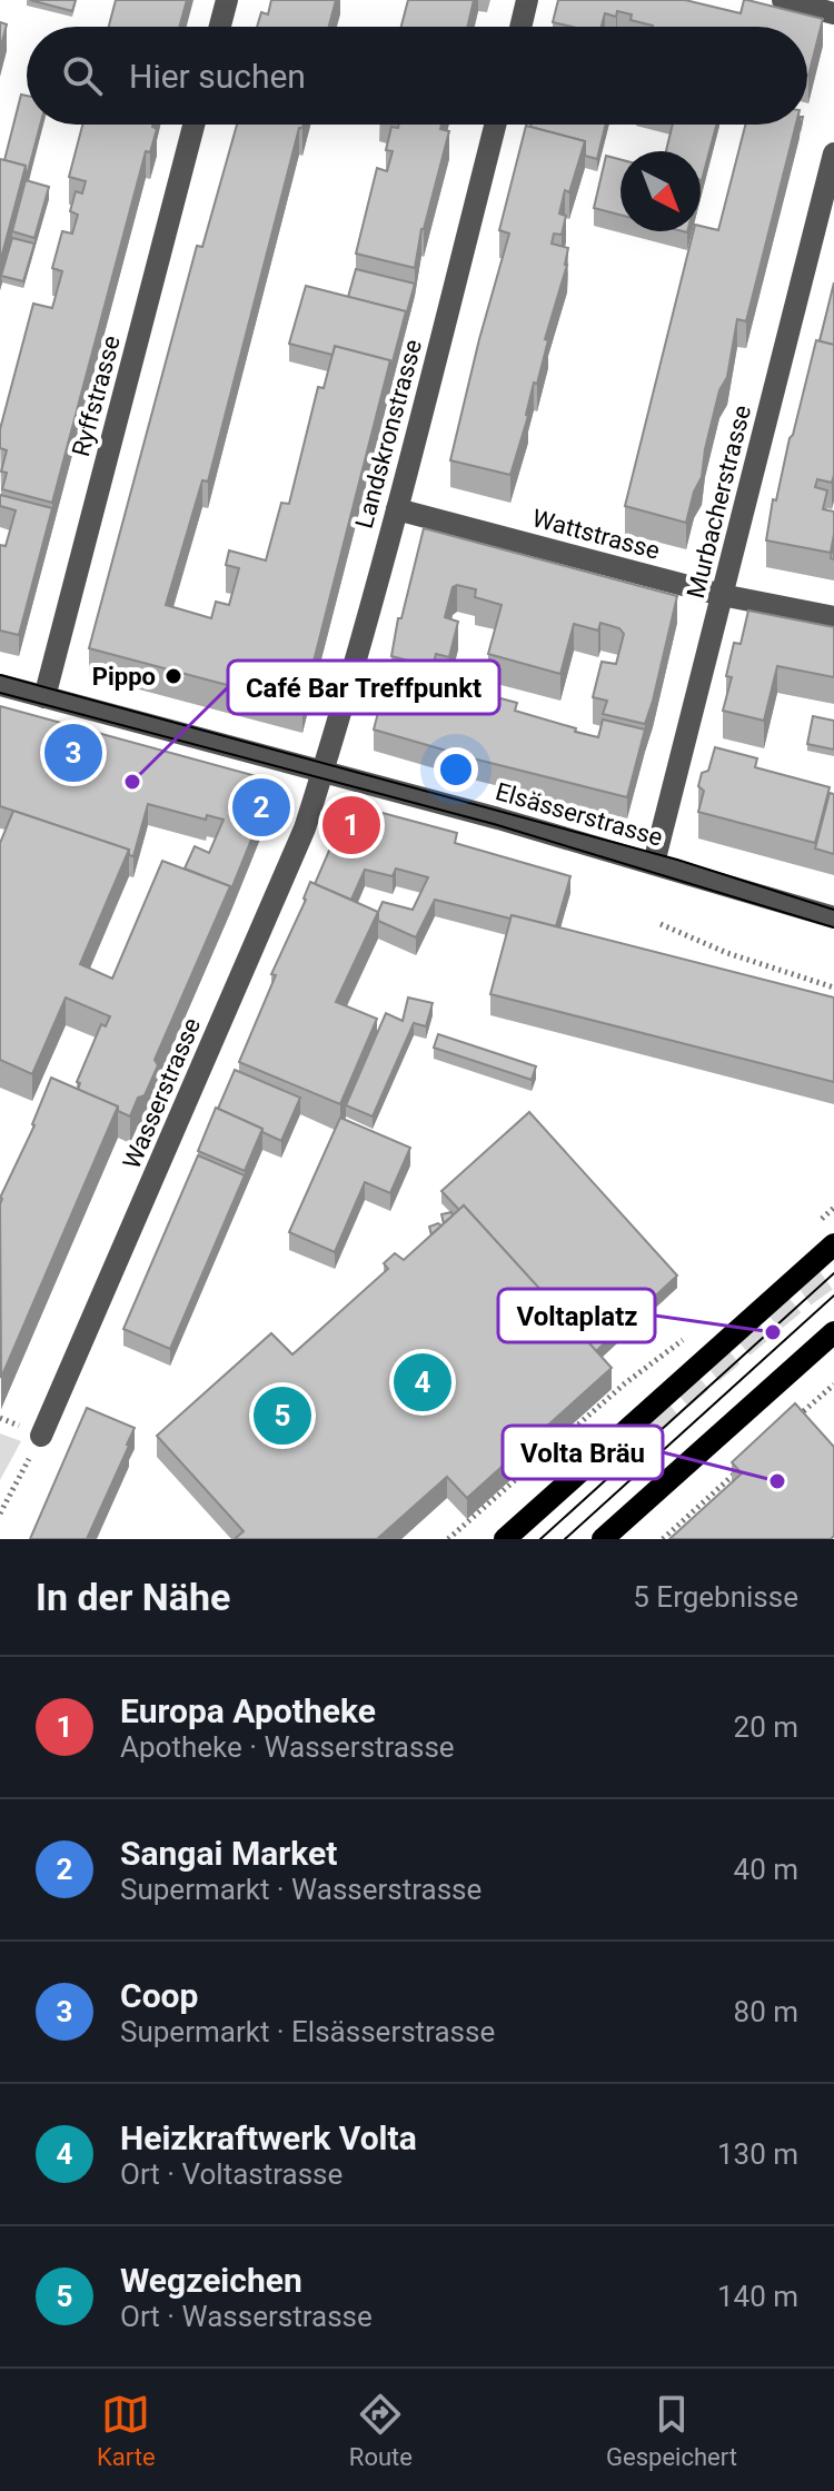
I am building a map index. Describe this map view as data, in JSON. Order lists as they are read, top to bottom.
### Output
{
  "streets": {
    "street": [
      "Ryffstrasse",
      "Landskronstrasse",
      "Murbacherstrasse",
      "Wattstrasse",
      "Elsässerstrasse",
      "Wasserstrasse"
    ]
  },
  "crossings": [
    ["Ryffstrasse", "Elsässerstrasse"],
    ["Landskronstrasse", "Wattstrasse"],
    ["Landskronstrasse", "Elsässerstrasse"],
    ["Landskronstrasse", "Wasserstrasse"],
    ["Murbacherstrasse", "Wattstrasse"],
    ["Murbacherstrasse", "Elsässerstrasse"],
    ["Elsässerstrasse", "Wasserstrasse"]
  ],
  "places": [
    "Pippo",
    "Café Bar Treffpunkt",
    "Voltaplatz",
    "Volta Bräu"
  ],
  "north": "bottom right",
  "page": {
    "search": "Hier suchen",
    "pins": [
      "3",
      "2",
      "1",
      "4",
      "5"
    ],
    "heading": ["In der Nähe", "5 Ergebnisse"],
    "list": [
      {
        "mark": "1",
        "name": "Europa Apotheke",
        "note": "Apotheke · Wasserstrasse",
        "value": "20 m"
      },
      {
        "mark": "2",
        "name": "Sangai Market",
        "note": "Supermarkt · Wasserstrasse",
        "value": "40 m"
      },
      {
        "mark": "3",
        "name": "Coop",
        "note": "Supermarkt · Elsässerstrasse",
        "value": "80 m"
      },
      {
        "mark": "4",
        "name": "Heizkraftwerk Volta",
        "note": "Ort · Voltastrasse",
        "value": "130 m"
      },
      {
        "mark": "5",
        "name": "Wegzeichen",
        "note": "Ort · Wasserstrasse",
        "value": "140 m"
      }
    ],
    "nav": ["Karte", "Route", "Gespeichert"]
  }
}
